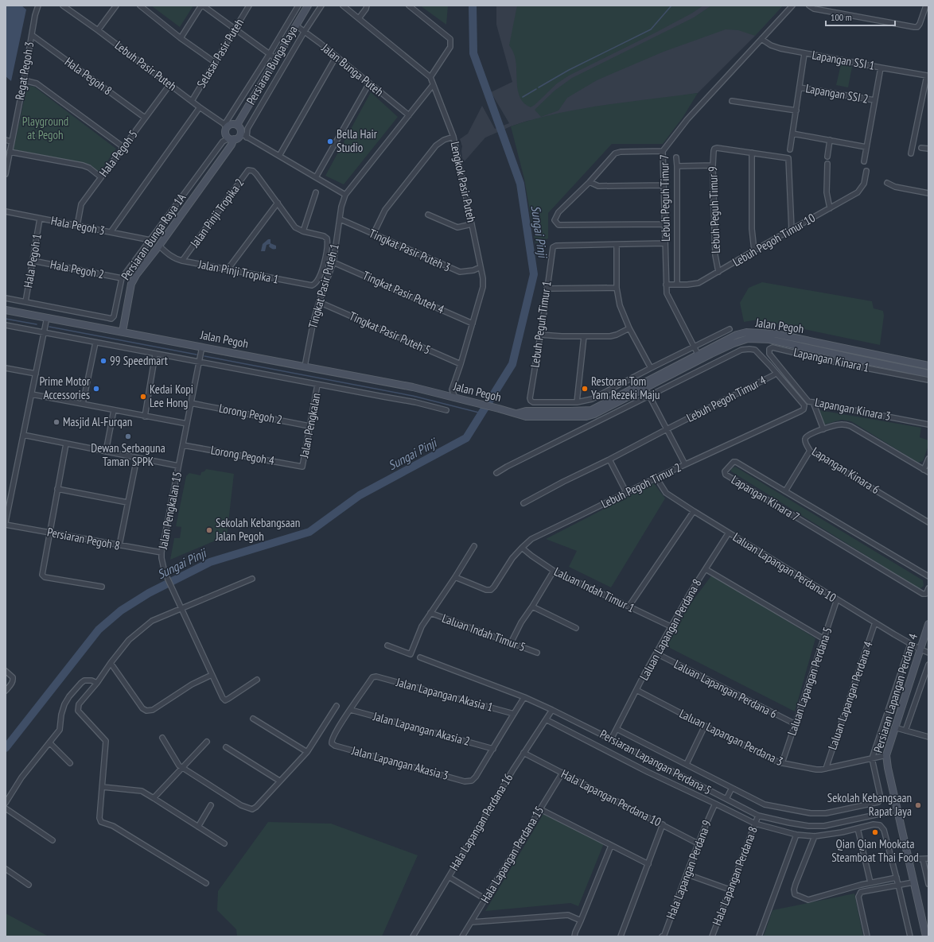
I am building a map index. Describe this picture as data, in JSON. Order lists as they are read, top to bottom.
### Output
{
  "streets": {
    "street": [
      "Selasar Pasir Puteh",
      "Lapangan SSI 1",
      "Persiaran Bunga Raya",
      "Lebuh Pasir Puteh",
      "Jalan Bunga Puteh",
      "Regat Pegoh 3",
      "Hala Pegoh 8",
      "Lapangan SSI 2",
      "Hala Pegoh 5",
      "Lengkok Pasir Puteh",
      "Lebuh Peguh Timur 7",
      "Lebuh Peguh Timur 9",
      "Jalan Pinji Tropika 2",
      "Hala Pegoh 3",
      "Persiaran Bunga Raya 1A",
      "Lebuh Pegoh Timur 10",
      "Tingkat Pasir Puteh 3",
      "Hala Pegoh 1",
      "Hala Pegoh 2",
      "Jalan Pinji Tropika 1",
      "Tingkat Pasir Puteh 1",
      "Tingkat Pasir Puteh 4",
      "Lebuh Peguh Timur 1",
      "Jalan Pegoh",
      "Tingkat Pasir Puteh 5",
      "Lapangan Kinara 1",
      "Lebuh Pegoh Timur 4",
      "Lapangan Kinara 3",
      "Lorong Pegoh 2",
      "Jalan Pengkalan",
      "Lorong Pegoh 4",
      "Lapangan Kinara 6",
      "Lebuh Pegoh Timur 2",
      "Lapangan Kinara 7",
      "Jalan Pengkalan 15",
      "Persiaran Pegoh 8",
      "Laluan Lapangan Perdana 10",
      "Laluan Indah Timur 1",
      "Laluan Lapangan Perdana 8",
      "Laluan Indah Timur 5",
      "Laluan Lapangan Perdana 5",
      "Laluan Lapangan Perdana 6",
      "Persiaran Lapangan Perdana 4",
      "Jalan Lapangan Akasia 1",
      "Laluan Lapangan Perdana 4",
      "Jalan Lapangan Akasia 2",
      "Laluan Lapangan Perdana 3",
      "Persiaran Lapangan Perdana 5",
      "Jalan Lapangan Akasia 3",
      "Hala Lapangan Perdana 10",
      "Hala Lapangan Perdana 16",
      "Hala Lapangan Perdana 15",
      "Hala Lapangan Perdana 9",
      "Hala Lapangan Perdana 8"
    ]
  },
  "crossings": [
    ["Selasar Pasir Puteh", "Lebuh Pasir Puteh"],
    ["Lapangan SSI 1", "Lebuh Peguh Timur 7"],
    ["Persiaran Bunga Raya", "Jalan Bunga Puteh"],
    ["Lebuh Pasir Puteh", "Hala Pegoh 5"],
    ["Jalan Bunga Puteh", "Tingkat Pasir Puteh 1"],
    ["Regat Pegoh 3", "Hala Pegoh 8"],
    ["Hala Pegoh 8", "Hala Pegoh 5"],
    ["Hala Pegoh 5", "Hala Pegoh 3"],
    ["Lengkok Pasir Puteh", "Tingkat Pasir Puteh 3"],
    ["Lengkok Pasir Puteh", "Tingkat Pasir Puteh 1"],
    ["Lengkok Pasir Puteh", "Tingkat Pasir Puteh 4"],
    ["Lengkok Pasir Puteh", "Tingkat Pasir Puteh 5"],
    ["Lebuh Peguh Timur 7", "Lebuh Pegoh Timur 10"],
    ["Lebuh Peguh Timur 7", "Jalan Pegoh"],
    ["Lebuh Peguh Timur 9", "Lebuh Pegoh Timur 10"],
    ["Jalan Pinji Tropika 2", "Jalan Pinji Tropika 1"],
    ["Hala Pegoh 3", "Persiaran Bunga Raya 1A"],
    ["Hala Pegoh 3", "Hala Pegoh 1"],
    ["Persiaran Bunga Raya 1A", "Hala Pegoh 1"],
    ["Persiaran Bunga Raya 1A", "Hala Pegoh 2"],
    ["Tingkat Pasir Puteh 3", "Tingkat Pasir Puteh 1"],
    ["Hala Pegoh 1", "Hala Pegoh 2"],
    ["Tingkat Pasir Puteh 1", "Tingkat Pasir Puteh 4"],
    ["Tingkat Pasir Puteh 1", "Jalan Pegoh"],
    ["Tingkat Pasir Puteh 1", "Tingkat Pasir Puteh 5"],
    ["Jalan Pegoh", "Jalan Pengkalan 15"],
    ["Lapangan Kinara 1", "Lapangan Kinara 3"],
    ["Lebuh Pegoh Timur 4", "Lebuh Pegoh Timur 2"],
    ["Lorong Pegoh 2", "Jalan Pengkalan"],
    ["Lorong Pegoh 2", "Jalan Pengkalan 15"],
    ["Jalan Pengkalan", "Lorong Pegoh 4"],
    ["Lorong Pegoh 4", "Jalan Pengkalan 15"],
    ["Lebuh Pegoh Timur 2", "Laluan Lapangan Perdana 10"],
    ["Lebuh Pegoh Timur 2", "Laluan Indah Timur 1"],
    ["Jalan Pengkalan 15", "Persiaran Pegoh 8"],
    ["Laluan Lapangan Perdana 10", "Laluan Lapangan Perdana 8"],
    ["Laluan Lapangan Perdana 10", "Laluan Lapangan Perdana 5"],
    ["Laluan Lapangan Perdana 10", "Persiaran Lapangan Perdana 4"],
    ["Laluan Lapangan Perdana 10", "Laluan Lapangan Perdana 4"],
    ["Laluan Indah Timur 1", "Laluan Lapangan Perdana 8"],
    ["Laluan Lapangan Perdana 8", "Laluan Lapangan Perdana 6"],
    ["Laluan Lapangan Perdana 8", "Laluan Lapangan Perdana 3"],
    ["Laluan Lapangan Perdana 8", "Persiaran Lapangan Perdana 5"],
    ["Laluan Lapangan Perdana 5", "Laluan Lapangan Perdana 6"],
    ["Laluan Lapangan Perdana 5", "Laluan Lapangan Perdana 3"],
    ["Persiaran Lapangan Perdana 4", "Laluan Lapangan Perdana 3"],
    ["Persiaran Lapangan Perdana 4", "Persiaran Lapangan Perdana 5"],
    ["Jalan Lapangan Akasia 1", "Jalan Lapangan Akasia 2"],
    ["Jalan Lapangan Akasia 1", "Jalan Lapangan Akasia 3"],
    ["Laluan Lapangan Perdana 4", "Laluan Lapangan Perdana 3"],
    ["Jalan Lapangan Akasia 2", "Jalan Lapangan Akasia 3"],
    ["Persiaran Lapangan Perdana 5", "Hala Lapangan Perdana 16"],
    ["Persiaran Lapangan Perdana 5", "Hala Lapangan Perdana 8"],
    ["Hala Lapangan Perdana 10", "Hala Lapangan Perdana 16"],
    ["Hala Lapangan Perdana 10", "Hala Lapangan Perdana 15"],
    ["Hala Lapangan Perdana 10", "Hala Lapangan Perdana 9"]
  ],
  "water": ["Sungai Pinji"],
  "parks": ["Playground at Pegoh"],
  "places": [
    "Bella Hair Studio",
    "99 Speedmart",
    "Prime Motor Accessories",
    "Restoran Tom Yam Rezeki Maju",
    "Kedai Kopi Lee Hong",
    "Masjid Al-Furqan",
    "Dewan Serbaguna Taman SPPK",
    "Sekolah Kebangsaan Jalan Pegoh",
    "Sekolah Kebangsaan Rapat Jaya",
    "Qian Qian Mookata Steamboat Thai Food"
  ],
  "scale_bar": "100 m"
}
